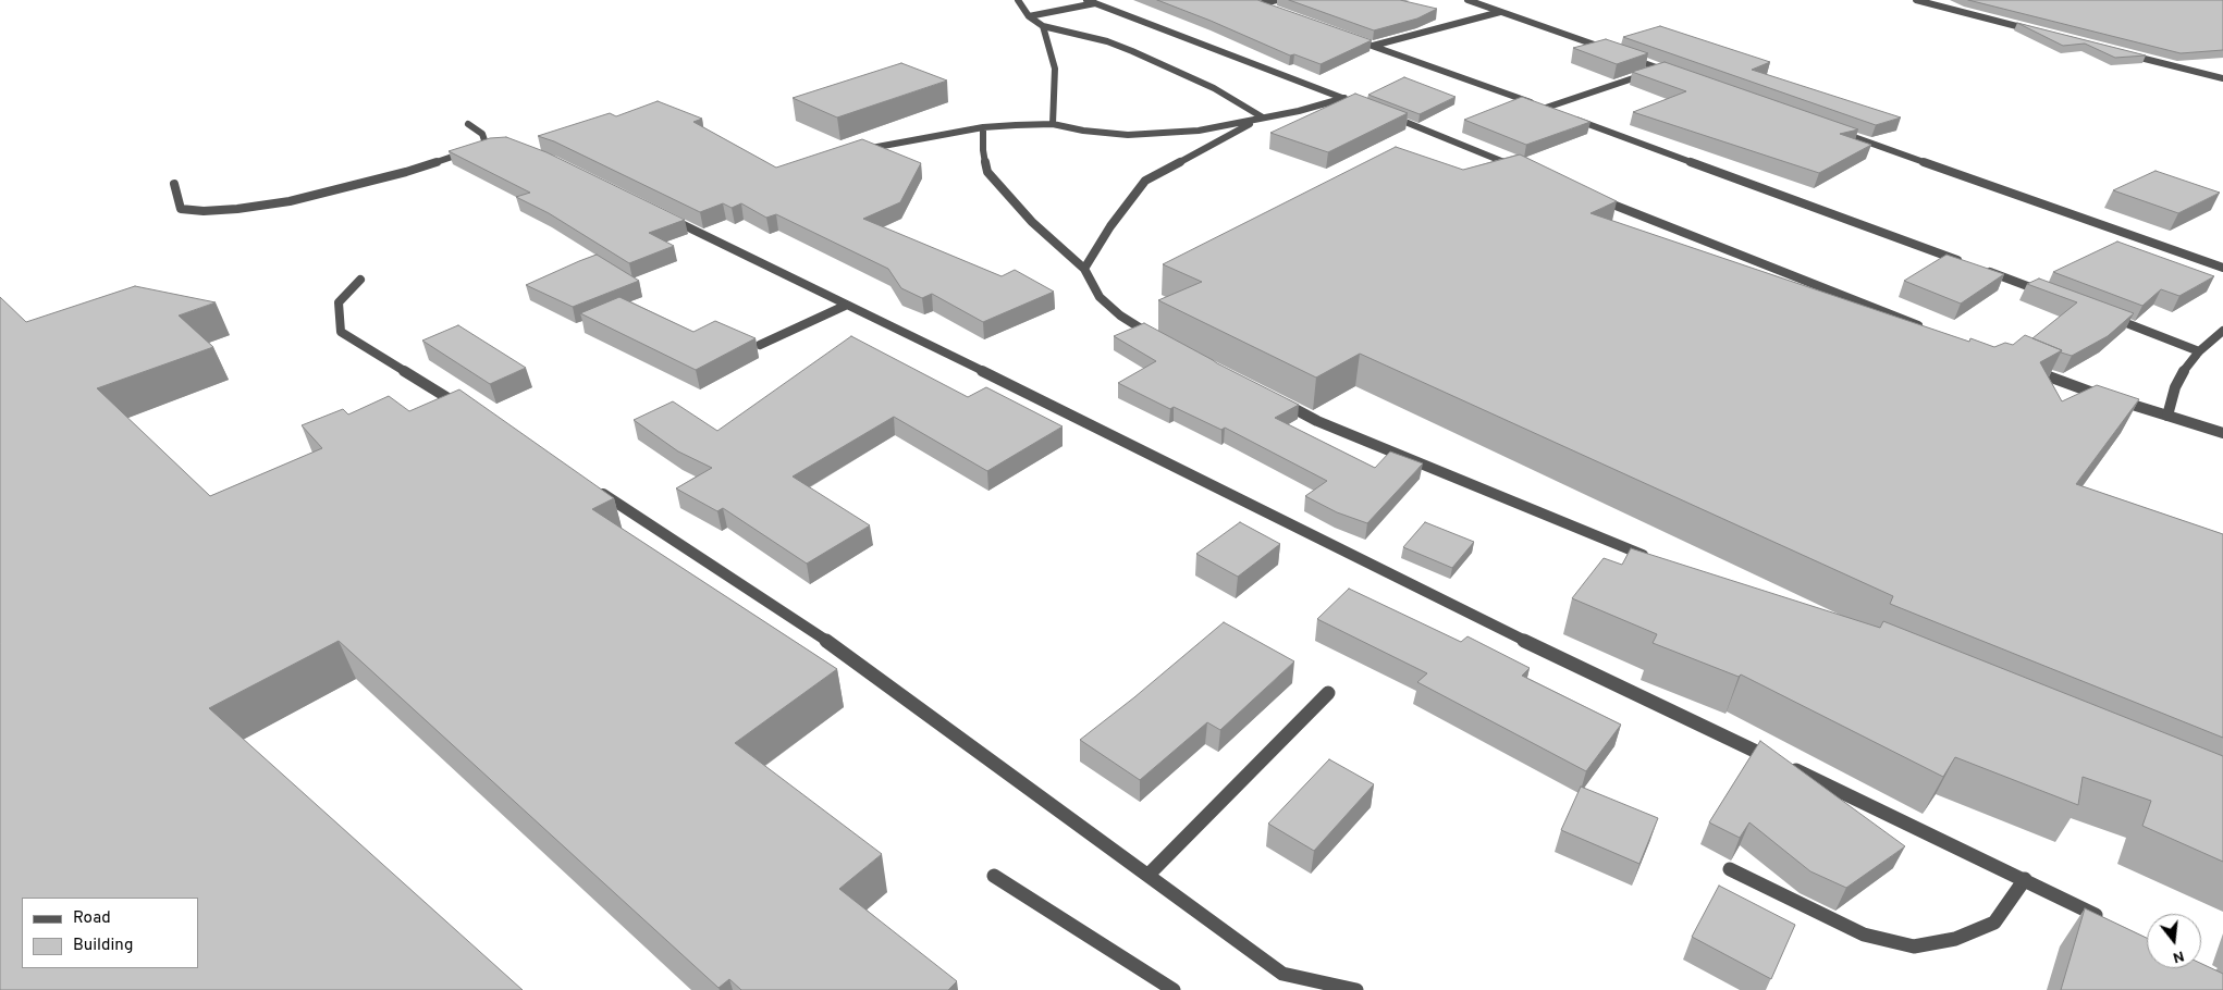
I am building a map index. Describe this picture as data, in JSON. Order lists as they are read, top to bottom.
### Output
{
  "legend": ["Road", "Building"],
  "north": "bottom"
}
